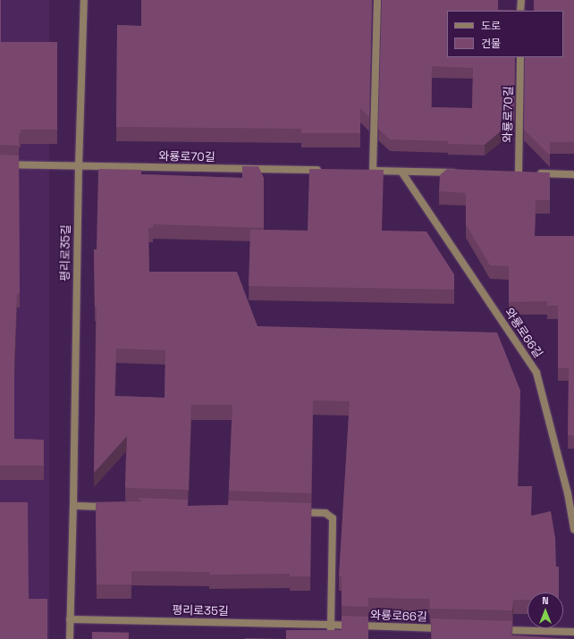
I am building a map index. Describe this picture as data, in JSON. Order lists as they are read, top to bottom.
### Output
{
  "streets": {
    "street": ["와룡로70길", "평리로35길", "와룡로66길"]
  },
  "crossings": [
    ["와룡로70길", "평리로35길"],
    ["평리로35길", "와룡로66길"]
  ],
  "legend": ["도로", "건물"],
  "north": "top"
}
